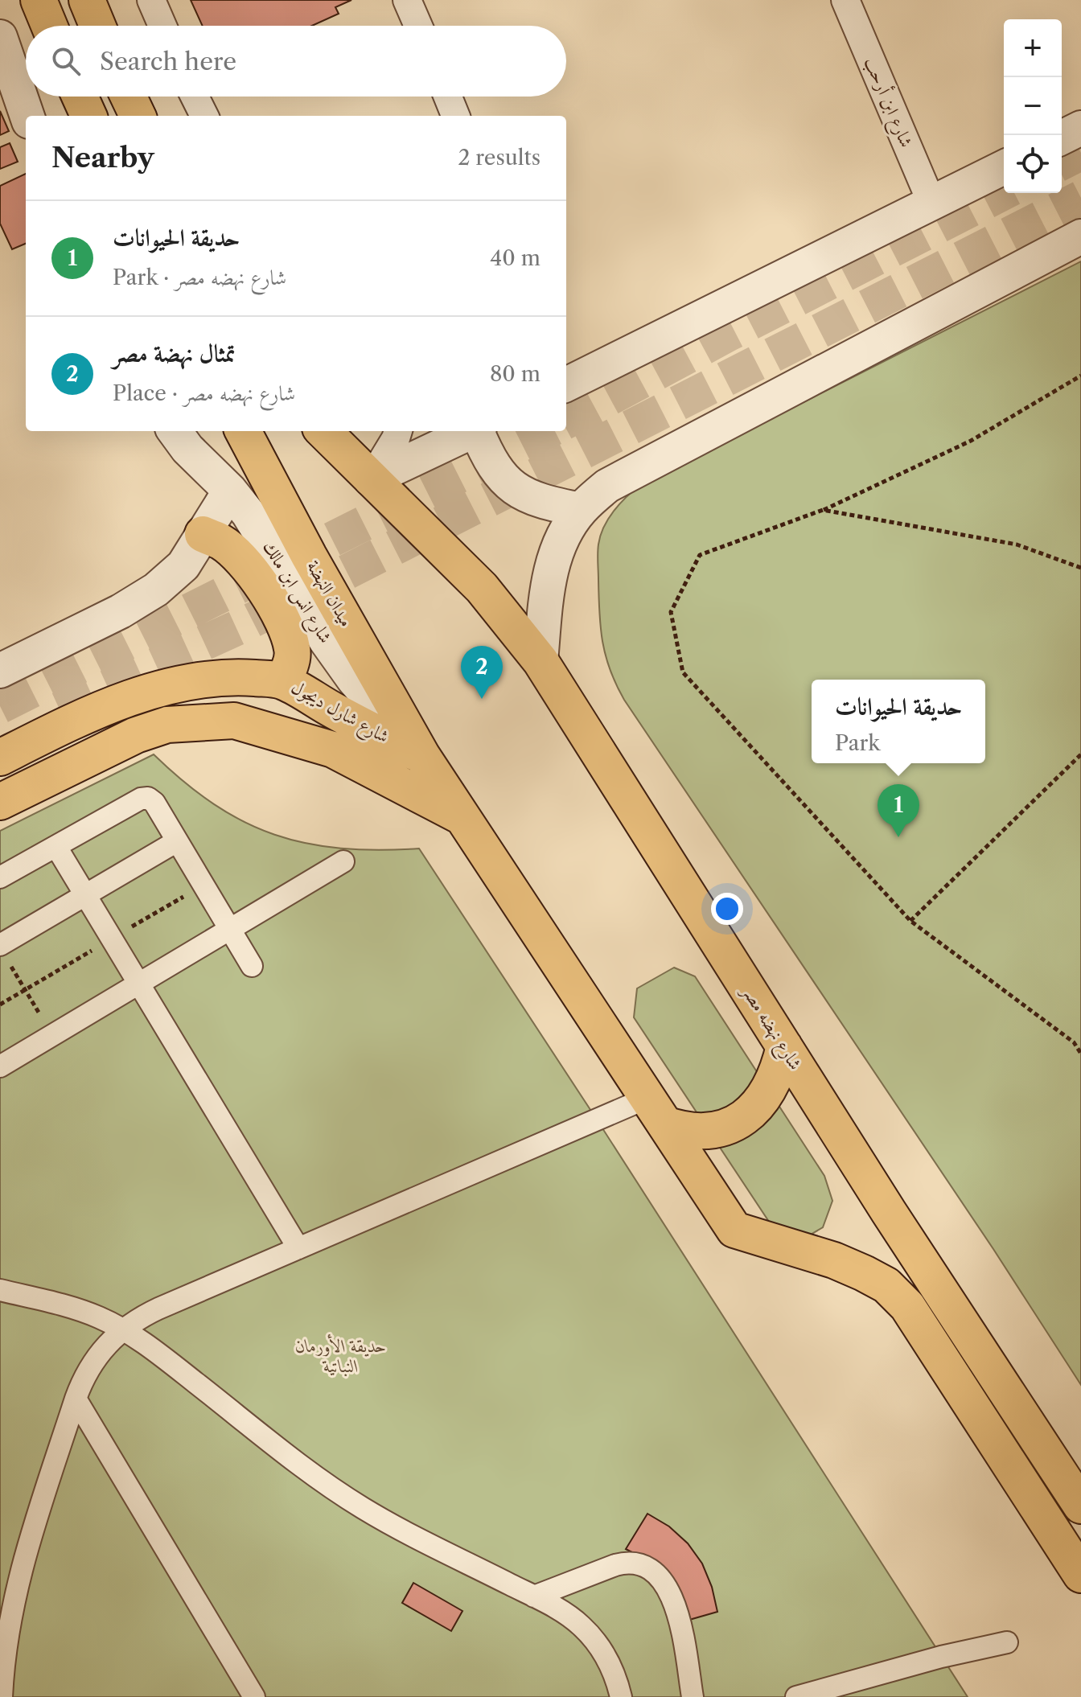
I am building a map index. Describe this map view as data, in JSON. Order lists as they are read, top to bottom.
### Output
{
  "streets": {
    "main road": ["ميدان النهضة", "شارع شارل ديجول", "شارع نهضه مصر"],
    "street": ["شارع ابن أرحب", "شارع انس ابن مالك"]
  },
  "crossings": [
    ["شارع انس ابن مالك", "ميدان النهضة"],
    ["شارع انس ابن مالك", "شارع شارل ديجول"],
    ["ميدان النهضة", "شارع شارل ديجول"]
  ],
  "parks": ["حديقة الأورمان النباتية"],
  "page": {
    "map_buttons": ["+", "−"],
    "search": "Search here",
    "heading": ["Nearby", "2 results"],
    "list": [
      {
        "mark": "1",
        "name": "حديقة الحيوانات",
        "note": "Park · شارع نهضه مصر",
        "value": "40 m"
      },
      {
        "mark": "2",
        "name": "تمثال نهضة مصر",
        "note": "Place · شارع نهضه مصر",
        "value": "80 m"
      }
    ],
    "pins": ["2", "1"],
    "popup": ["حديقة الحيوانات", "Park"]
  }
}
